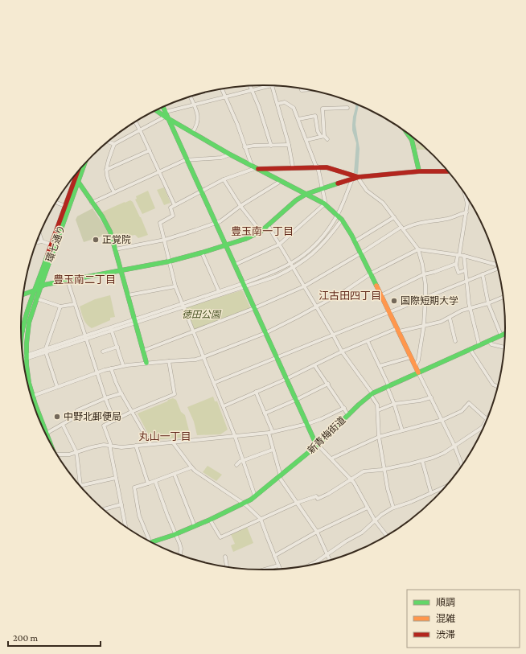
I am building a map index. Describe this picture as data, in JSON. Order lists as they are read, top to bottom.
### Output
{
  "streets": {
    "street": ["環七通り", "新青梅街道"]
  },
  "districts": [
    "豊玉南一丁目",
    "豊玉南二丁目",
    "江古田四丁目",
    "丸山一丁目"
  ],
  "parks": ["徳田公園"],
  "places": ["正覚院", "国際短期大学", "中野北郵便局"],
  "legend": ["順調", "混雑", "渋滞"],
  "scale_bar": "200 m"
}
